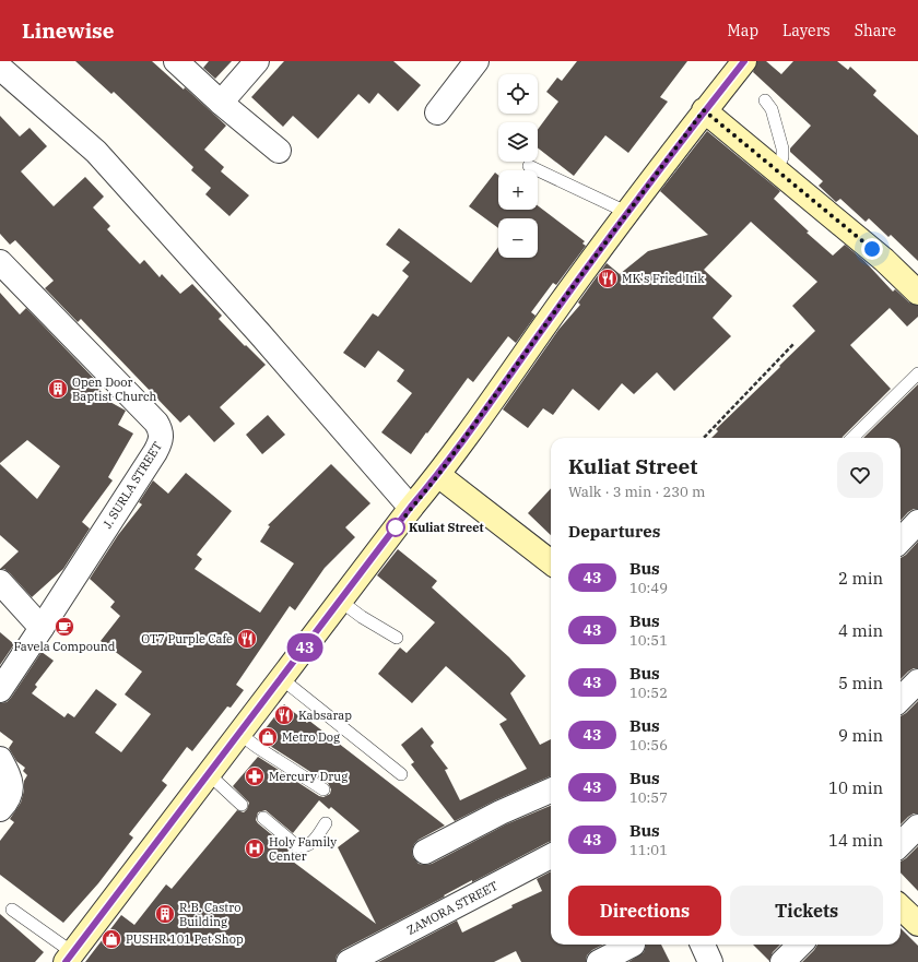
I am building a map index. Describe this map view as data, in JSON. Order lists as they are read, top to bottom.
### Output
{
  "streets": {
    "street": ["J. SURLA STREET", "ZAMORA STREET"]
  },
  "places": {
    "restaurant": ["MK's Fried Itik", "OT7 Purple Cafe", "Kabsarap"],
    "building": ["Open Door Baptist Church", "R.B. Castro Building"],
    "other": ["Kuliat Street"],
    "cafe": ["Favela Compound"],
    "shop": ["Metro Dog", "PUSHR 101 Pet Shop"],
    "pharmacy": ["Mercury Drug"],
    "hospital": ["Holy Family Center"]
  },
  "lines": ["bus line 43"],
  "page": {
    "header": "Linewise",
    "nav": ["Map", "Layers", "Share"],
    "on_map": "43",
    "map_buttons": ["+", "−"],
    "heading": [
      ["Kuliat Street", "Walk · 3 min · 230 m"],
      "Departures"
    ],
    "list": [
      {
        "mark": "43",
        "name": "Bus",
        "note": "10:49",
        "value": "2 min"
      },
      {
        "mark": "43",
        "name": "Bus",
        "note": "10:51",
        "value": "4 min"
      },
      {
        "mark": "43",
        "name": "Bus",
        "note": "10:52",
        "value": "5 min"
      },
      {
        "mark": "43",
        "name": "Bus",
        "note": "10:56",
        "value": "9 min"
      },
      {
        "mark": "43",
        "name": "Bus",
        "note": "10:57",
        "value": "10 min"
      },
      {
        "mark": "43",
        "name": "Bus",
        "note": "11:01",
        "value": "14 min"
      }
    ],
    "buttons": ["Directions", "Tickets"]
  }
}
